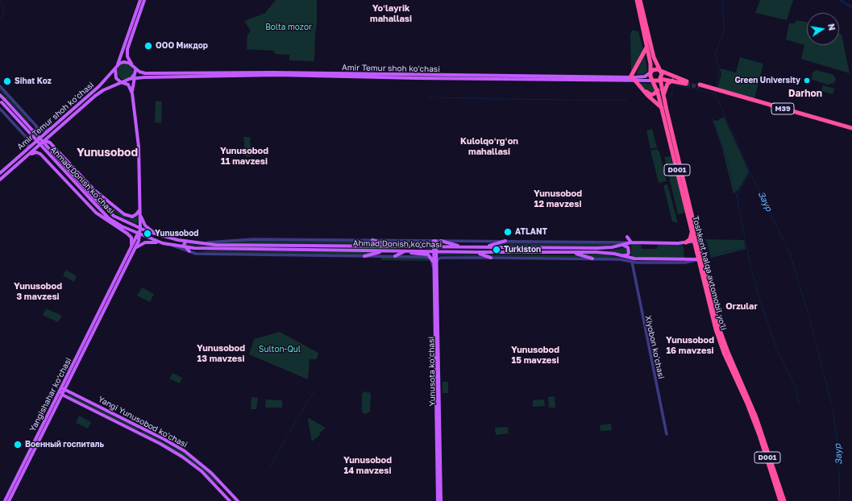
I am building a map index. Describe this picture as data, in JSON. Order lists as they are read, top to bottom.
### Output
{
  "streets": {
    "highway": ["M39", "D001", "Toshkent halqa avtomobil yo'li"],
    "main road": [
      "Amir Temur shoh ko'chasi",
      "Ahmad Donish ko'chasi",
      "Yunusota koʻchasi",
      "Yangishahar ko‘chasi",
      "Yangi Yunusobod ko'chasi"
    ],
    "street": ["Xiyobon ko'chasi"]
  },
  "crossings": [
    ["Amir Temur shoh ko'chasi", "Toshkent halqa avtomobil yo'li"],
    ["Ahmad Donish ko'chasi", "Toshkent halqa avtomobil yo'li"],
    ["Ahmad Donish ko'chasi", "Xiyobon ko'chasi"],
    ["Ahmad Donish ko'chasi", "Yunusota koʻchasi"],
    ["Ahmad Donish ko'chasi", "Yangishahar ko‘chasi"],
    ["Yangishahar ko‘chasi", "Yangi Yunusobod ko'chasi"]
  ],
  "districts": [
    "Yoʻlayrik mahallasi",
    "Darhon",
    "Kulolqoʻrgʻon mahallasi",
    "Yunusobod 11 mavzesi",
    "Yunusobod",
    "Yunusobod 12 mavzesi",
    "Yunusobod 3 mavzesi",
    "Orzular",
    "Yunusobod 16 mavzesi",
    "Yunusobod 13 mavzesi",
    "Yunusobod 15 mavzesi",
    "Yunusobod 14 mavzesi"
  ],
  "water": ["Заур"],
  "parks": ["Bolta mozor", "Sulton-Qul"],
  "places": [
    "ООО Микдор",
    "Green University",
    "Sihat Koz",
    "ATLANT",
    "Yunusobod",
    "Turkiston",
    "Военный госпиталь"
  ],
  "north": "right"
}
